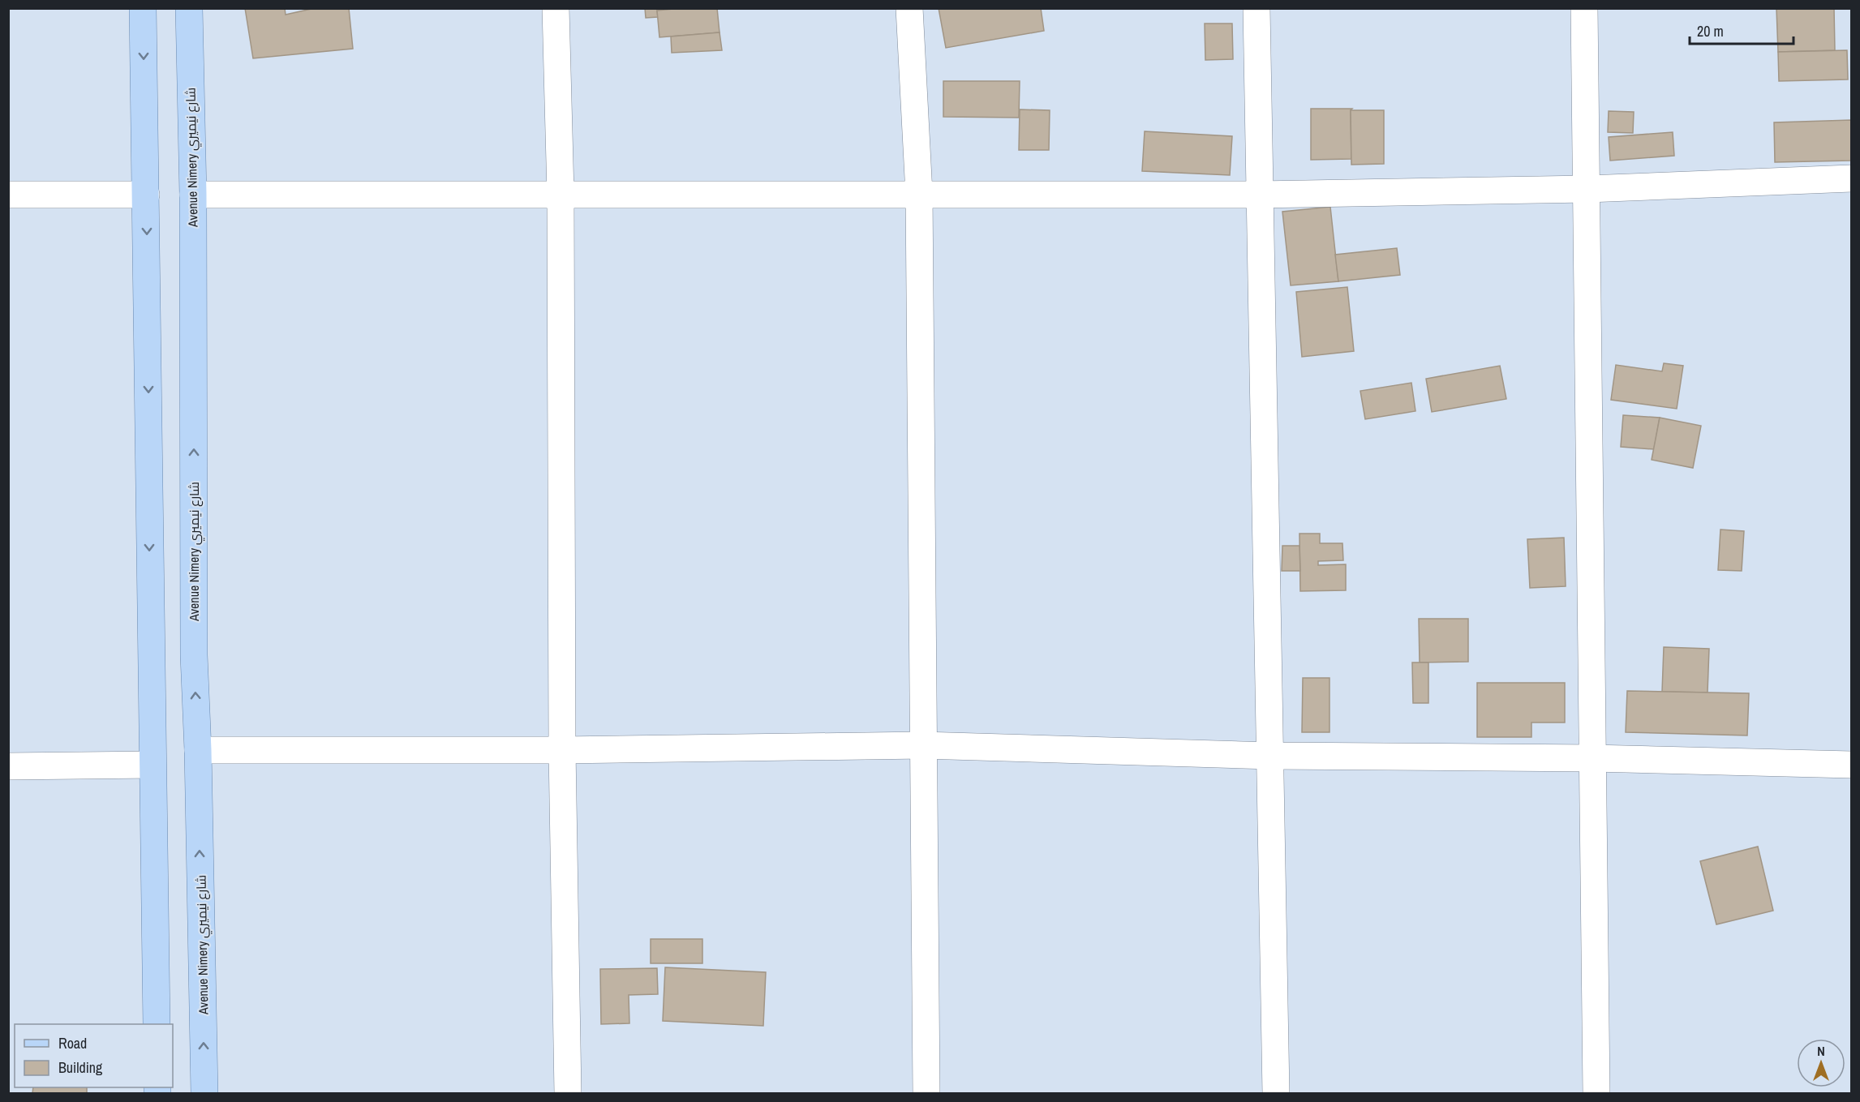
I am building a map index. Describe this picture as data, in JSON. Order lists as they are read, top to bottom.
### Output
{
  "streets": {
    "main road": ["Avenue Nimery شارع نيميري"]
  },
  "legend": ["Road", "Building"],
  "scale_bar": "20 m",
  "north": "top"
}
